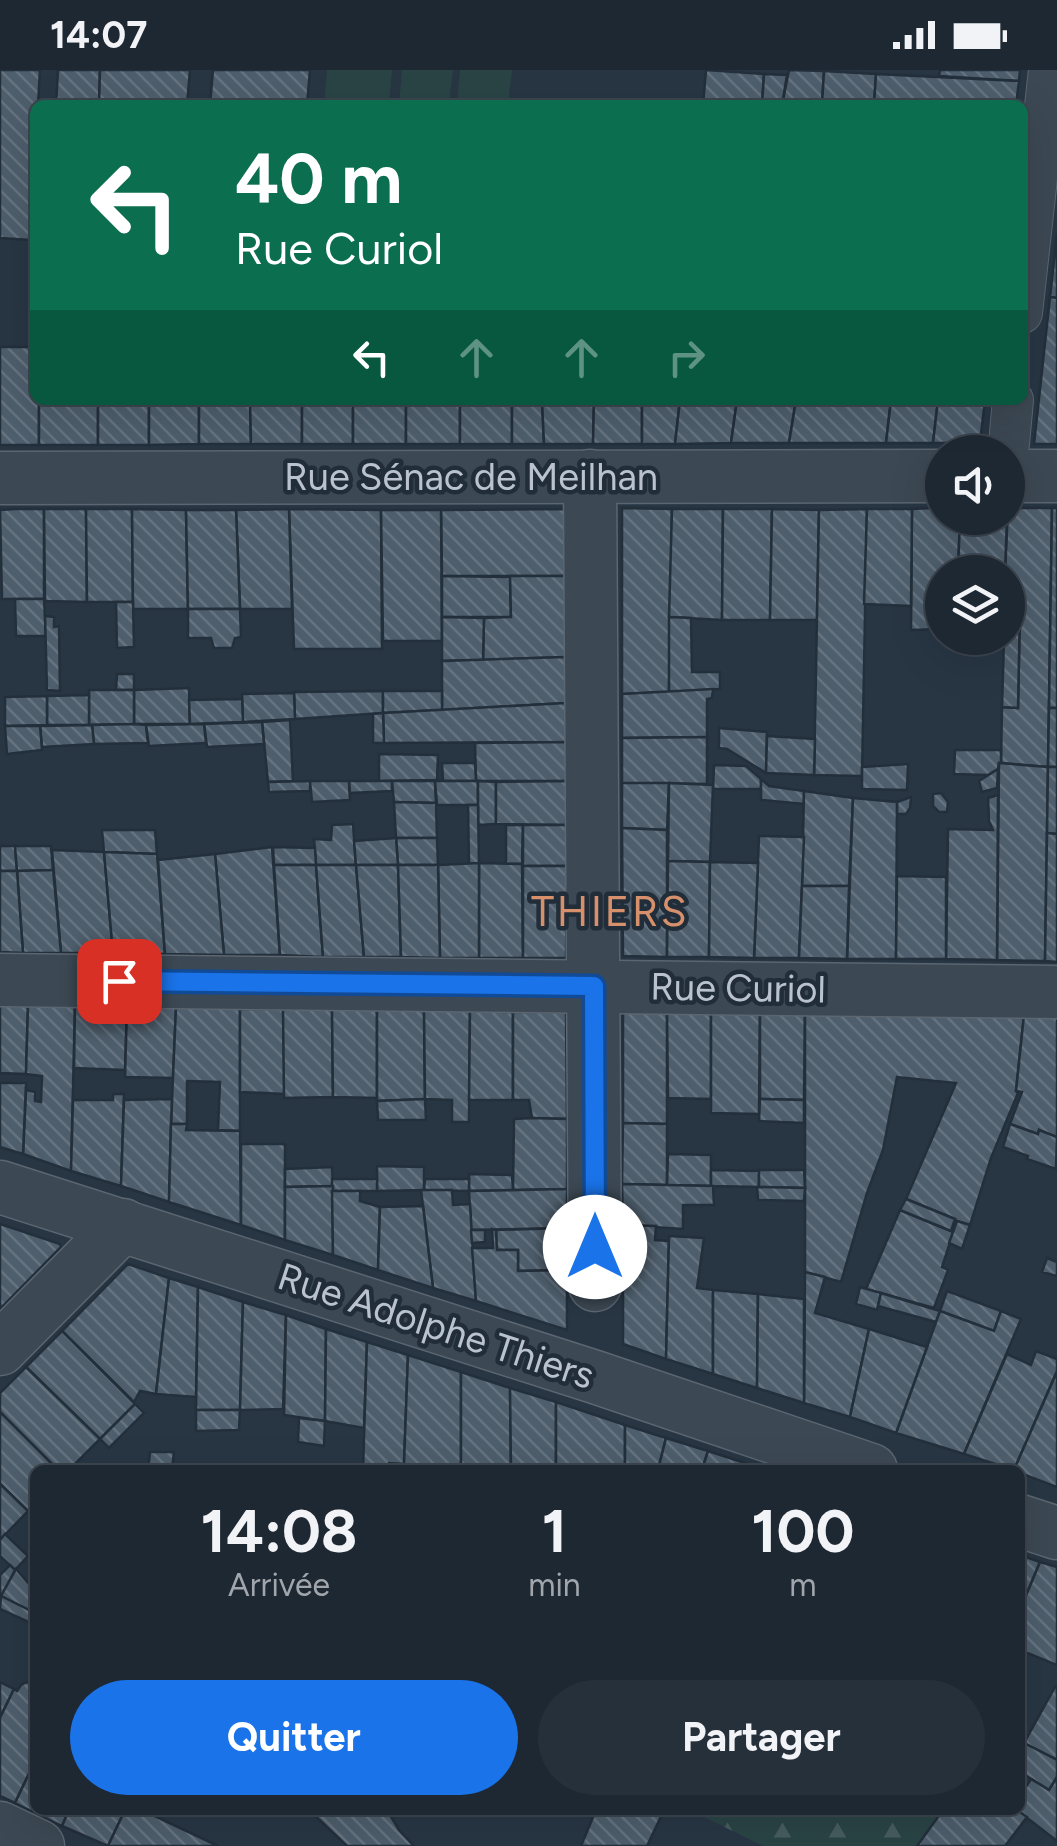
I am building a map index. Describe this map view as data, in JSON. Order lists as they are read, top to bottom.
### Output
{
  "streets": {
    "street": ["Rue Sénac de Meilhan", "Rue Curiol", "Rue Adolphe Thiers"]
  },
  "districts": ["THIERS"],
  "page": {
    "status": "14:07",
    "turn": ["40 m", "Rue Curiol"],
    "eta": [
      "14:08",
      "Arrivée",
      "1",
      "min",
      "100",
      "m"
    ],
    "buttons": ["Quitter", "Partager"]
  }
}
